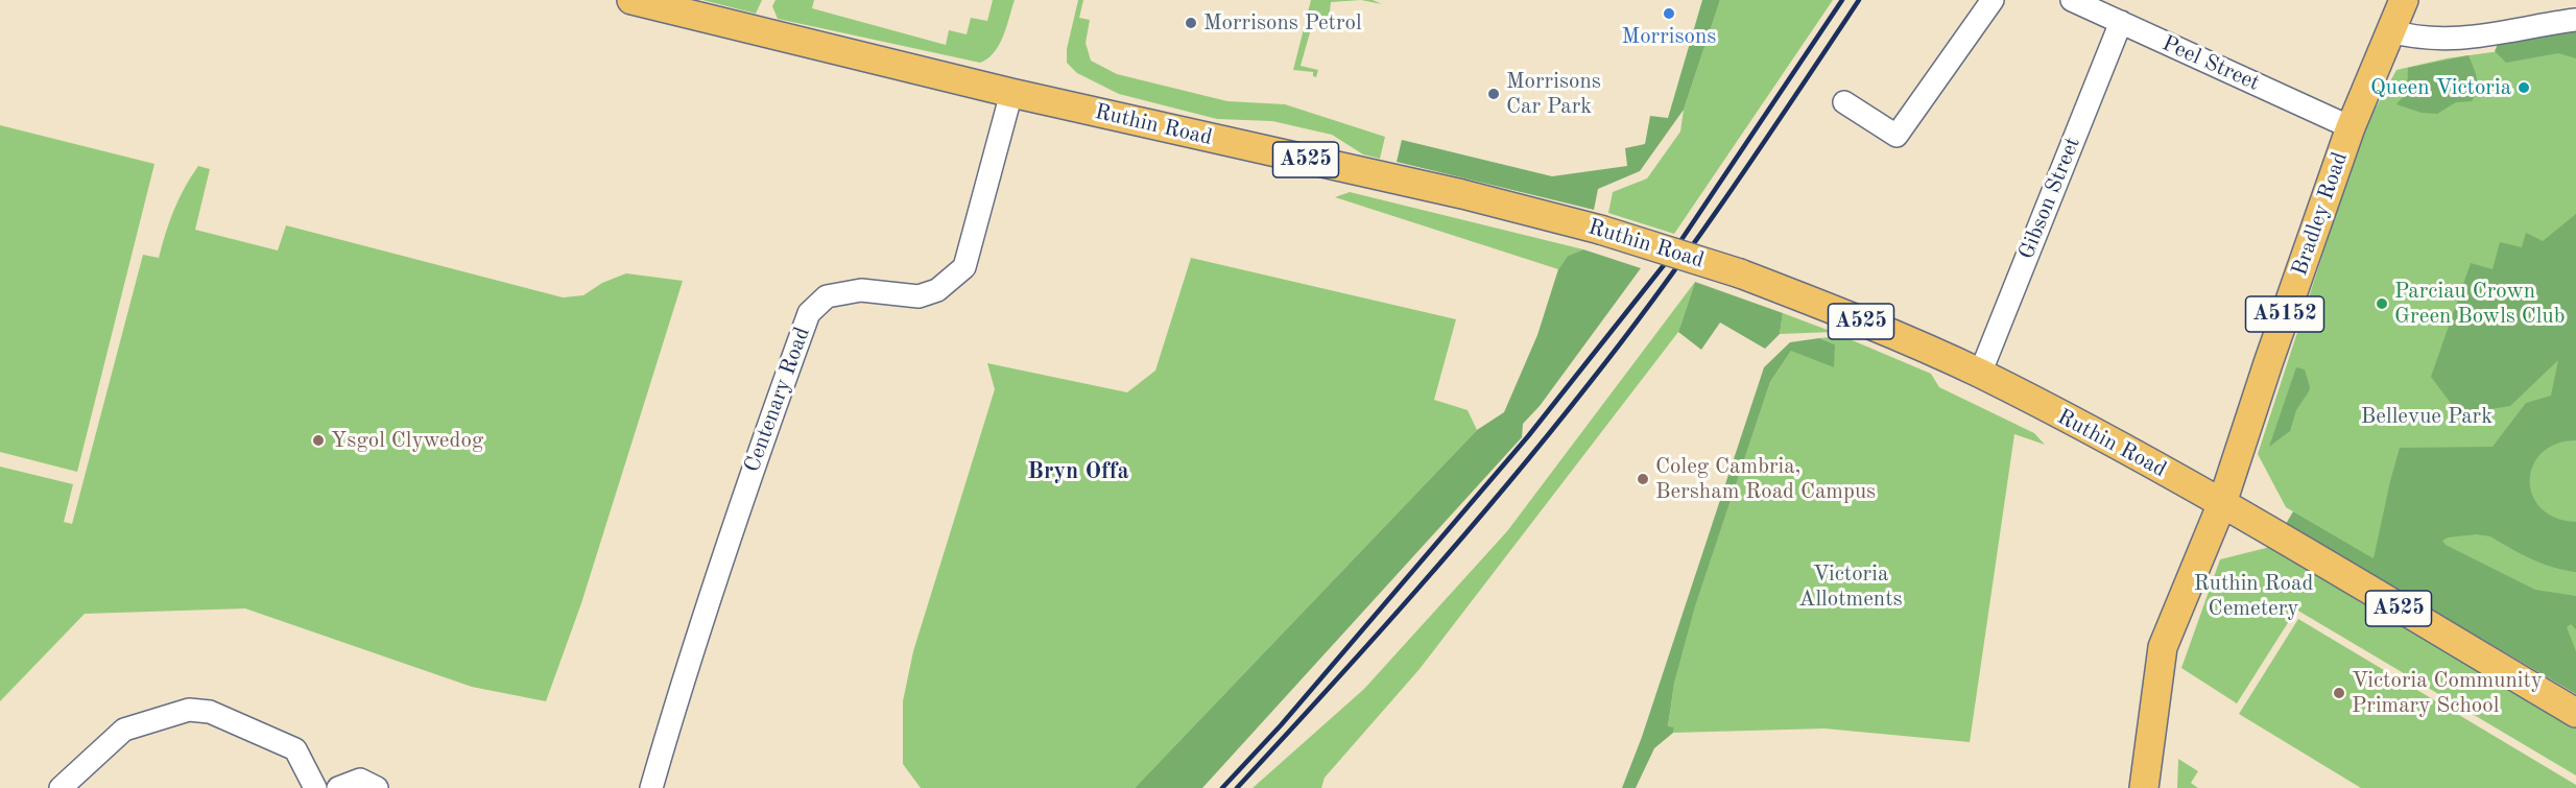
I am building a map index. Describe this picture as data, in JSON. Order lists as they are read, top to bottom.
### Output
{
  "streets": {
    "main road": [
      "Ruthin Road",
      "A525",
      "Bradley Road",
      "A5152"
    ],
    "street": ["Peel Street", "Gibson Street", "Centenary Road"]
  },
  "crossings": [
    ["Peel Street", "Gibson Street"],
    ["Peel Street", "Bradley Road"],
    ["Ruthin Road", "Gibson Street"],
    ["Ruthin Road", "Bradley Road"],
    ["Ruthin Road", "A5152"],
    ["Ruthin Road", "Centenary Road"],
    ["Bradley Road", "A5152"]
  ],
  "districts": ["Bryn Offa"],
  "parks": ["Bellevue Park", "Victoria Allotments", "Ruthin Road Cemetery"],
  "places": [
    "Morrisons",
    "Morrisons Petrol",
    "Queen Victoria",
    "Morrisons Car Park",
    "Parciau Crown Green Bowls Club",
    "Ysgol Clywedog",
    "Coleg Cambria, Bersham Road Campus",
    "Victoria Community Primary School"
  ]
}
